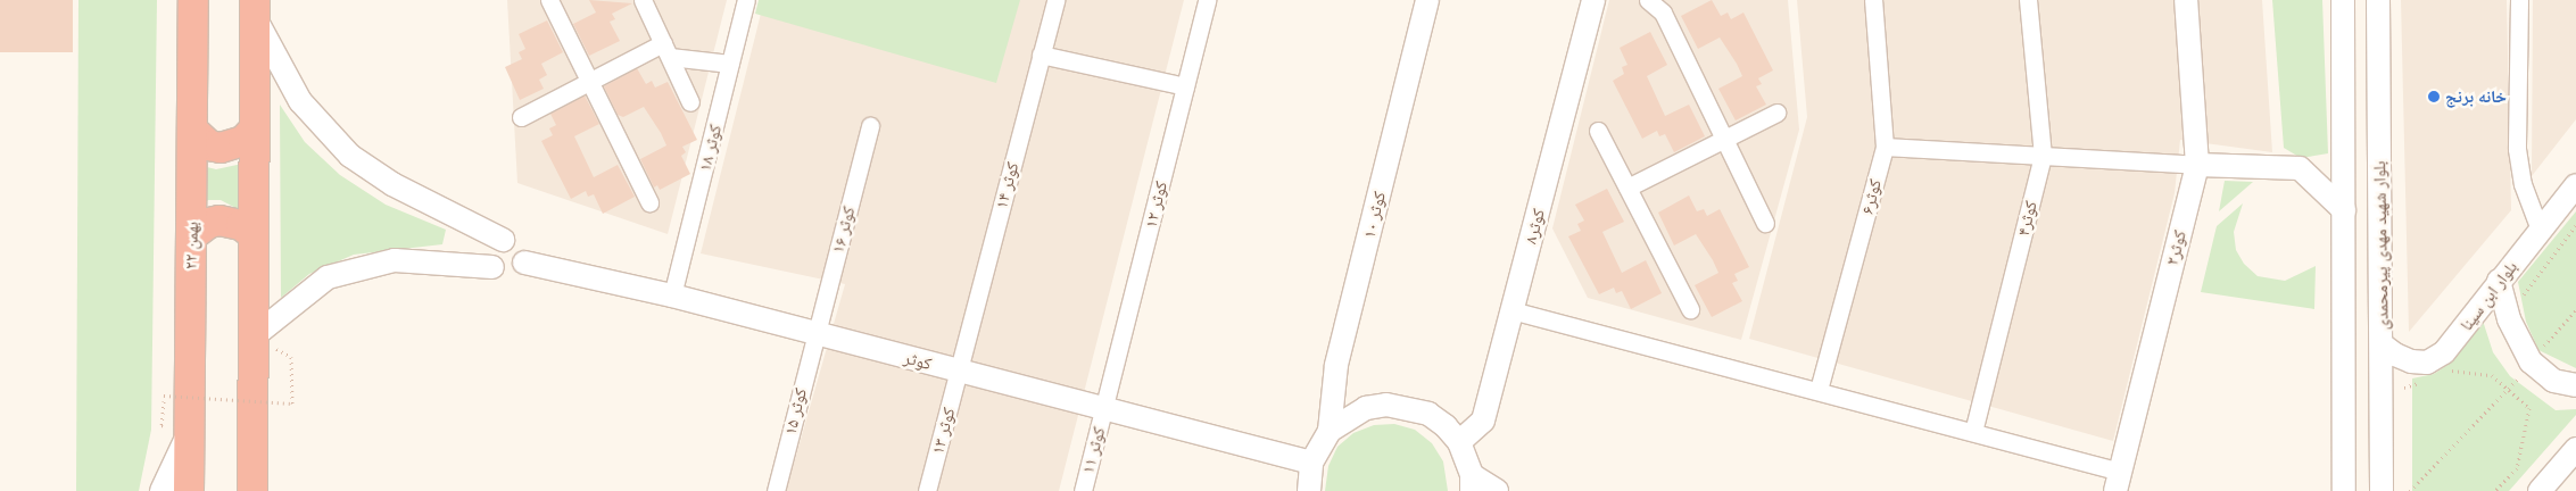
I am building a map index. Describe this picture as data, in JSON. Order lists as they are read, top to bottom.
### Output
{
  "streets": {
    "highway": ["۲۲ بهمن"],
    "main road": [
      "کوثر ۱۰",
      "کوثر۸",
      "بلوار شهید مهدی پیرمحمدی",
      "کوثر۲",
      "بلوار ابن سینا",
      "کوثر"
    ],
    "street": [
      "کوثر ۱۸",
      "کوثر ۱۴",
      "کوثر۶",
      "کوثر ۱۲",
      "کوثر۴",
      "کوثر ۱۶",
      "۱۵ کوثر",
      "کوثر ۱۳",
      "کوثر ۱۱"
    ]
  },
  "crossings": [
    ["کوثر ۱۸", "کوثر"],
    ["کوثر ۱۴", "کوثر"],
    ["کوثر ۱۴", "کوثر ۱۳"],
    ["کوثر ۱۲", "کوثر"],
    ["کوثر ۱۲", "کوثر ۱۱"],
    ["کوثر ۱۶", "کوثر"],
    ["کوثر ۱۶", "۱۵ کوثر"],
    ["بلوار شهید مهدی پیرمحمدی", "بلوار ابن سینا"],
    ["کوثر", "۱۵ کوثر"],
    ["کوثر", "کوثر ۱۳"],
    ["کوثر", "کوثر ۱۱"]
  ],
  "places": ["خانه برنج"]
}
